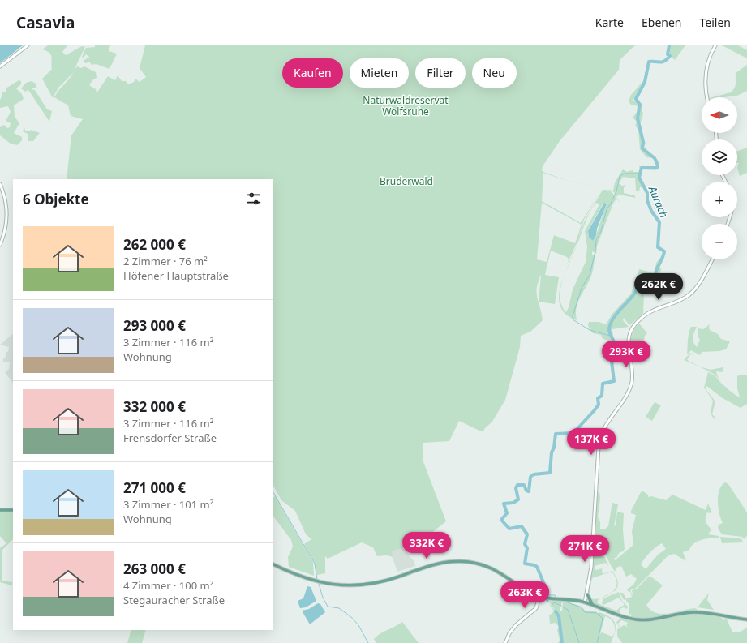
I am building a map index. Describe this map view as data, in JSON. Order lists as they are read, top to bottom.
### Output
{
  "water": ["Aurach"],
  "parks": ["Naturwaldreservat Wolfsruhe", "Bruderwald"],
  "north": "left",
  "page": {
    "header": "Casavia",
    "nav": ["Karte", "Ebenen", "Teilen"],
    "chip": [
      "Kaufen",
      "Mieten",
      "Filter",
      "Neu"
    ],
    "map_buttons": ["+", "−"],
    "heading": "6 Objekte",
    "list": [
      {
        "name": "262 000 €",
        "note": "2 Zimmer · 76 m² · Höfener Hauptstraße"
      },
      {
        "name": "293 000 €",
        "note": "3 Zimmer · 116 m² · Wohnung"
      },
      {
        "name": "332 000 €",
        "note": "3 Zimmer · 116 m² · Frensdorfer Straße"
      },
      {
        "name": "271 000 €",
        "note": "3 Zimmer · 101 m² · Wohnung"
      },
      {
        "name": "263 000 €",
        "note": "4 Zimmer · 100 m² · Stegauracher Straße"
      }
    ],
    "price": [
      "262K €",
      "293K €",
      "137K €",
      "332K €",
      "271K €",
      "263K €"
    ]
  }
}
